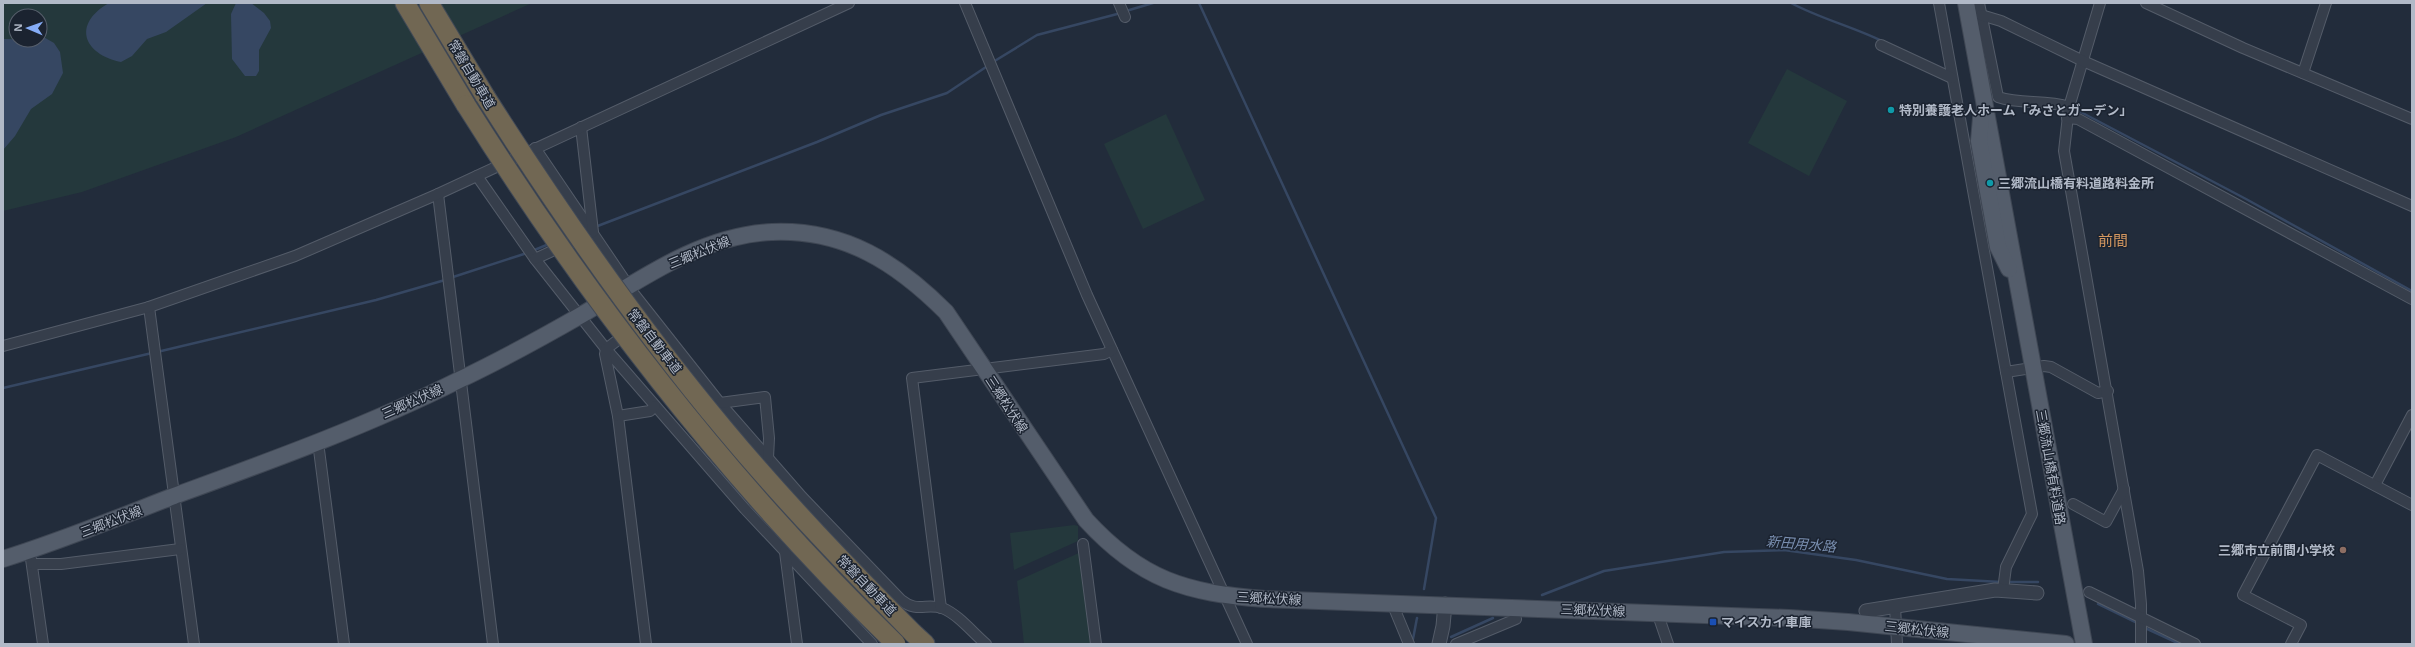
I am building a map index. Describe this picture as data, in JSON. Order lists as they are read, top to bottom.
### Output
{
  "streets": {
    "highway": ["常磐自動車道"],
    "main road": ["三郷松伏線", "三郷流山橋有料道路"]
  },
  "districts": ["前間"],
  "water": ["新田用水路"],
  "places": {
    "other": ["特別養護老人ホーム「みさとガーデン」", "三郷流山橋有料道路料金所", "三郷市立前間小学校"],
    "transit": ["マイスカイ車庫"]
  },
  "north": "left"
}
